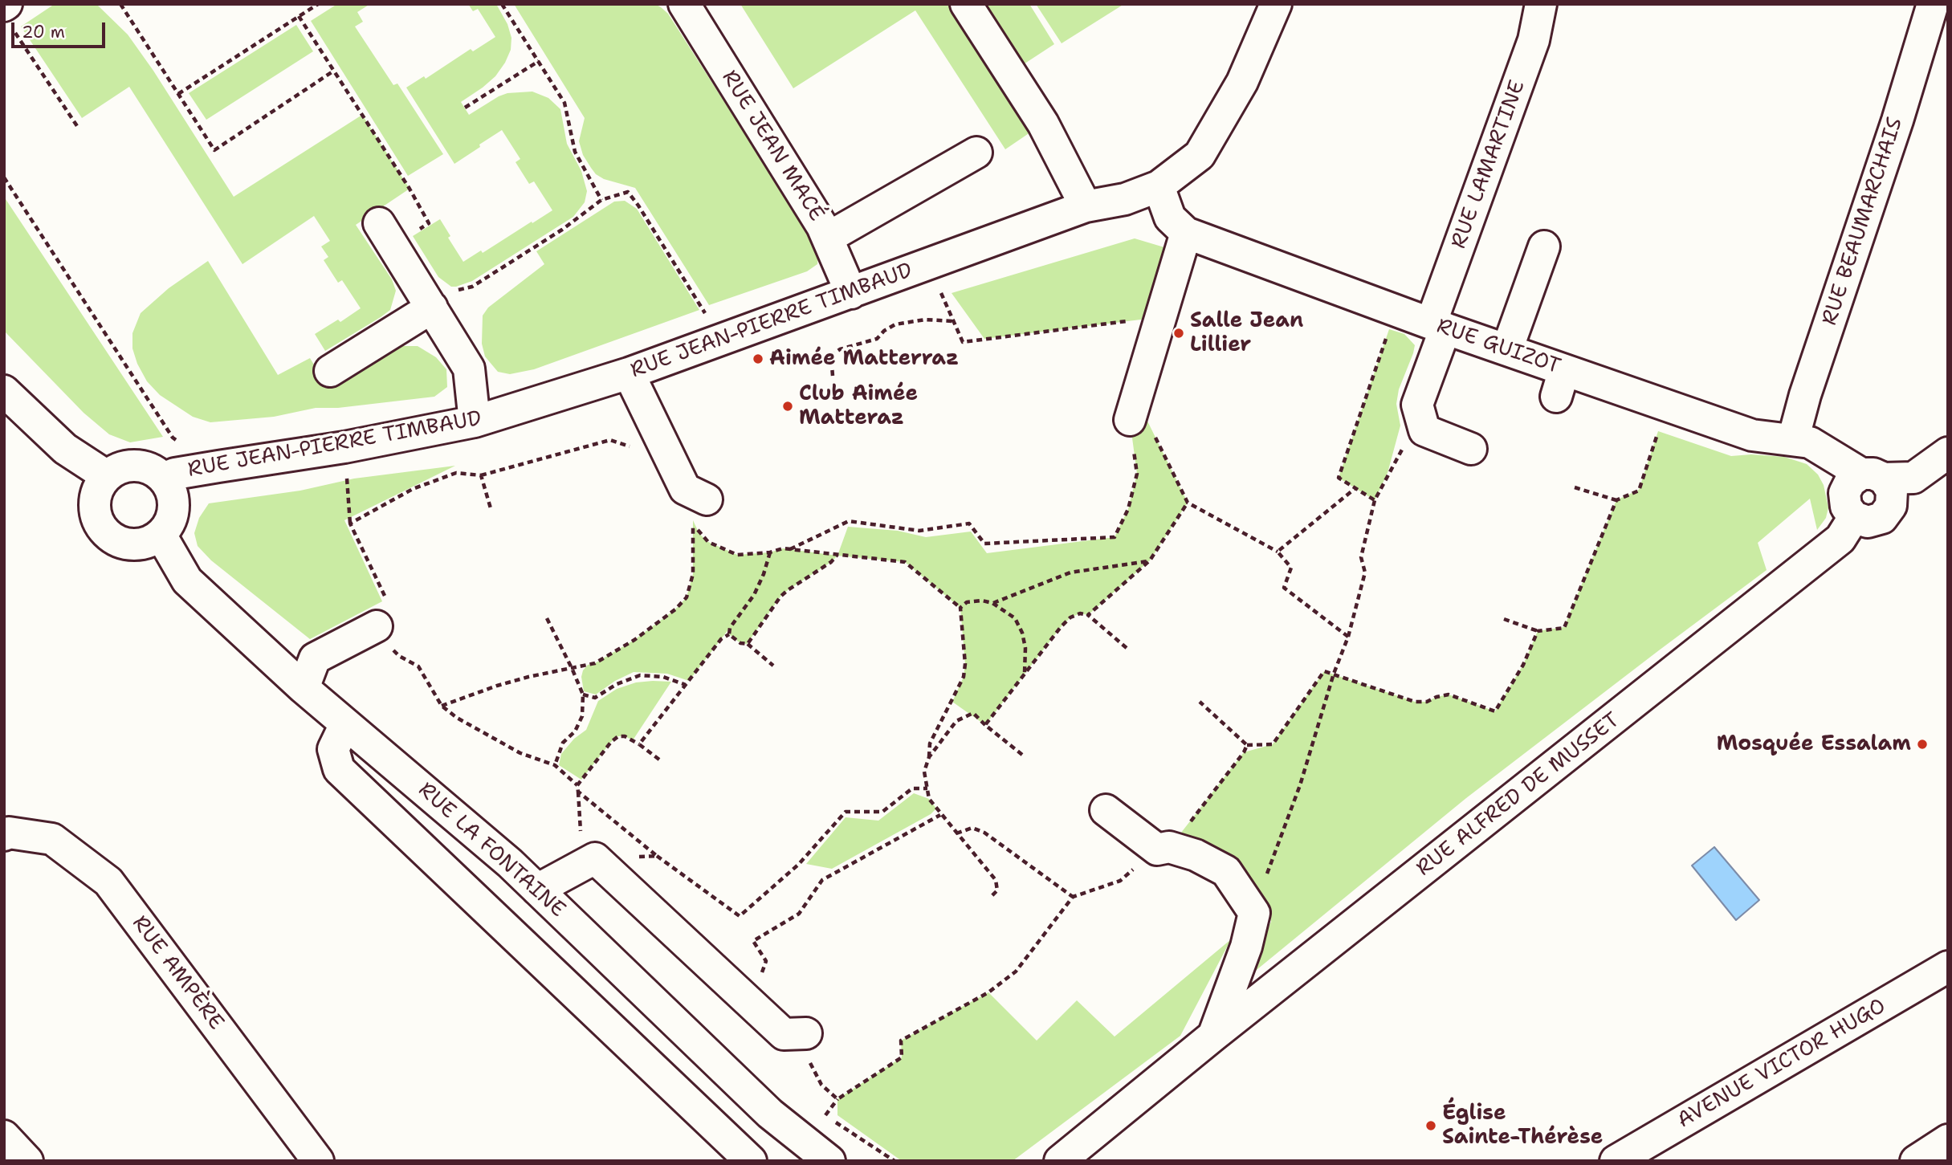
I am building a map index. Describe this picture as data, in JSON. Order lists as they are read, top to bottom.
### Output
{
  "streets": {
    "street": [
      "RUE JEAN MACÉ",
      "RUE LAMARTINE",
      "RUE BEAUMARCHAIS",
      "RUE JEAN-PIERRE TIMBAUD",
      "RUE GUIZOT",
      "RUE ALFRED DE MUSSET",
      "RUE LA FONTAINE",
      "RUE AMPÈRE",
      "AVENUE VICTOR HUGO"
    ]
  },
  "crossings": [
    ["RUE JEAN MACÉ", "RUE JEAN-PIERRE TIMBAUD"],
    ["RUE LAMARTINE", "RUE GUIZOT"],
    ["RUE BEAUMARCHAIS", "RUE GUIZOT"],
    ["RUE JEAN-PIERRE TIMBAUD", "RUE GUIZOT"],
    ["RUE JEAN-PIERRE TIMBAUD", "RUE LA FONTAINE"],
    ["RUE GUIZOT", "RUE ALFRED DE MUSSET"]
  ],
  "places": [
    "Salle Jean Lillier",
    "Aimée Matterraz",
    "Club Aimée Matteraz",
    "Mosquée Essalam",
    "Église Sainte-Thérèse"
  ],
  "scale_bar": "20 m"
}
